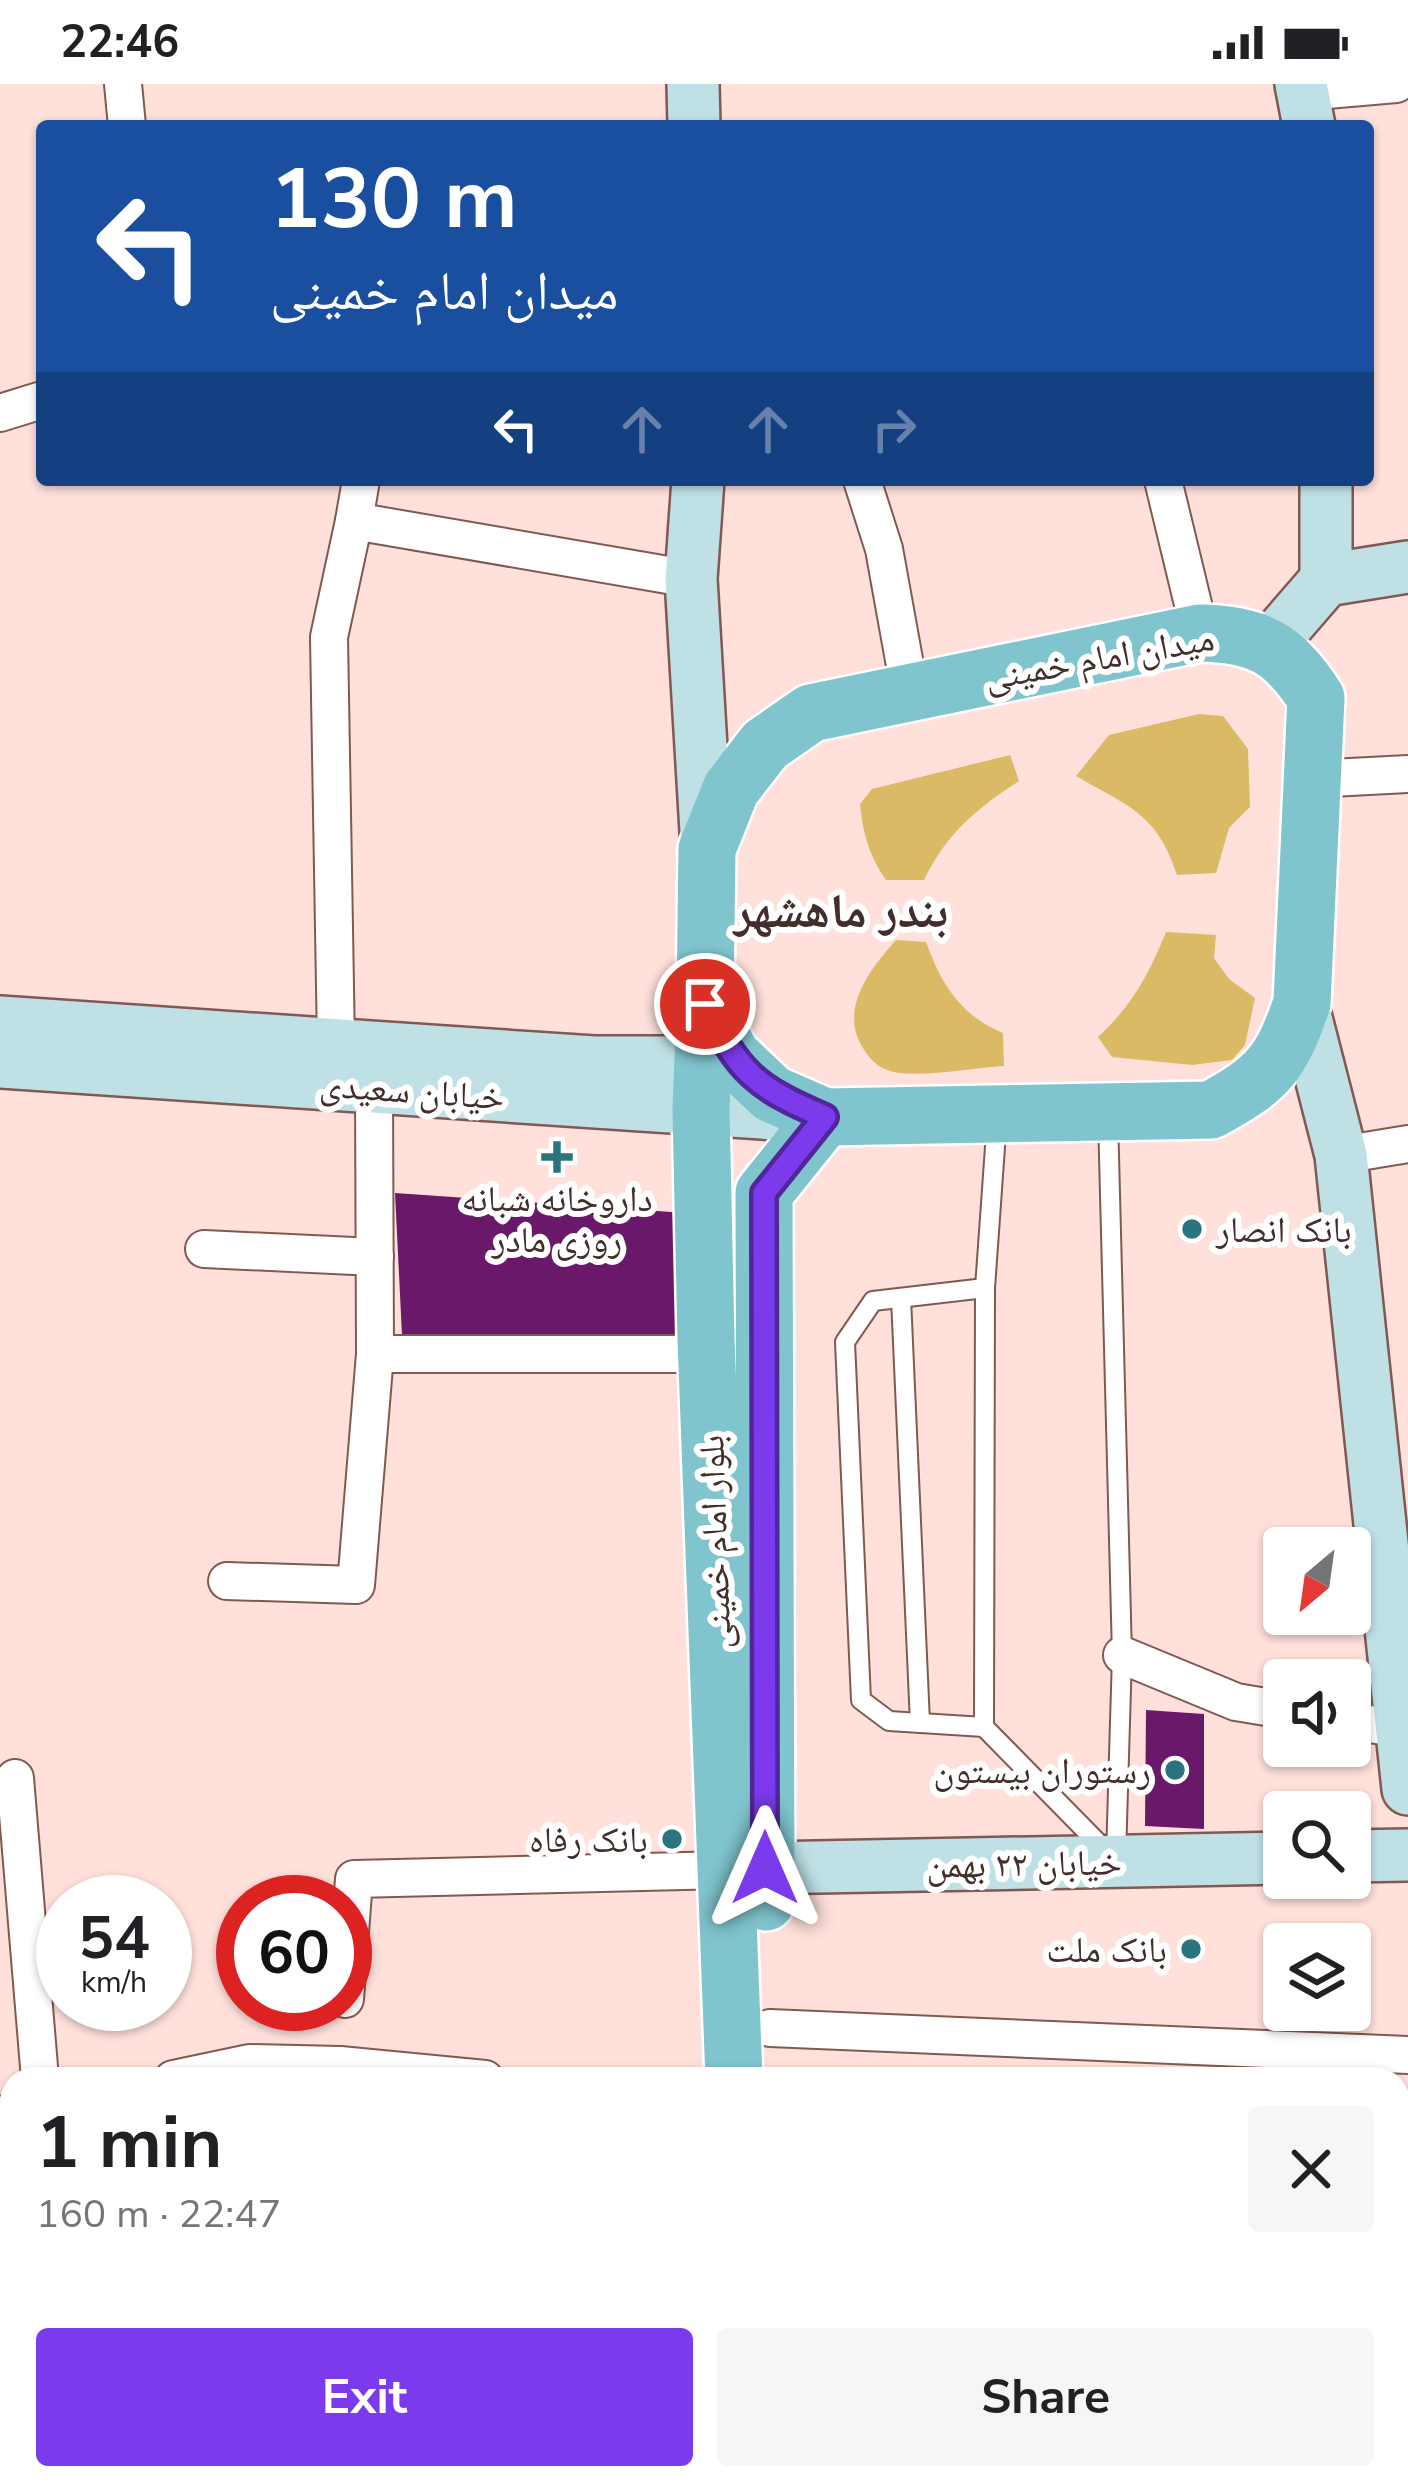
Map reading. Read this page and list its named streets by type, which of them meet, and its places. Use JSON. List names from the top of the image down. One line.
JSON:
{"streets":{"main road":["میدان امام خمینی","خیابان سعیدی","بلوار امام خمینی","خیابان ۲۲ بهمن"]},"crossings":[["میدان امام خمینی","خیابان سعیدی"],["میدان امام خمینی","بلوار امام خمینی"],["خیابان سعیدی","بلوار امام خمینی"],["بلوار امام خمینی","خیابان ۲۲ بهمن"]],"districts":["بندر ماهشهر"],"places":{"health":["داروخانه شبانه روزی مادر"],"other":["بانک انصار","رستوران بیستون","بانک رفاه","بانک ملت"]},"north":"bottom left","page":{"status":"22:46","turn":["130 m","میدان امام خمینی"],"speed":"54 km/h","limit":"60","heading":["1 min","160 m · 22:47"],"buttons":["Exit","Share"]}}
